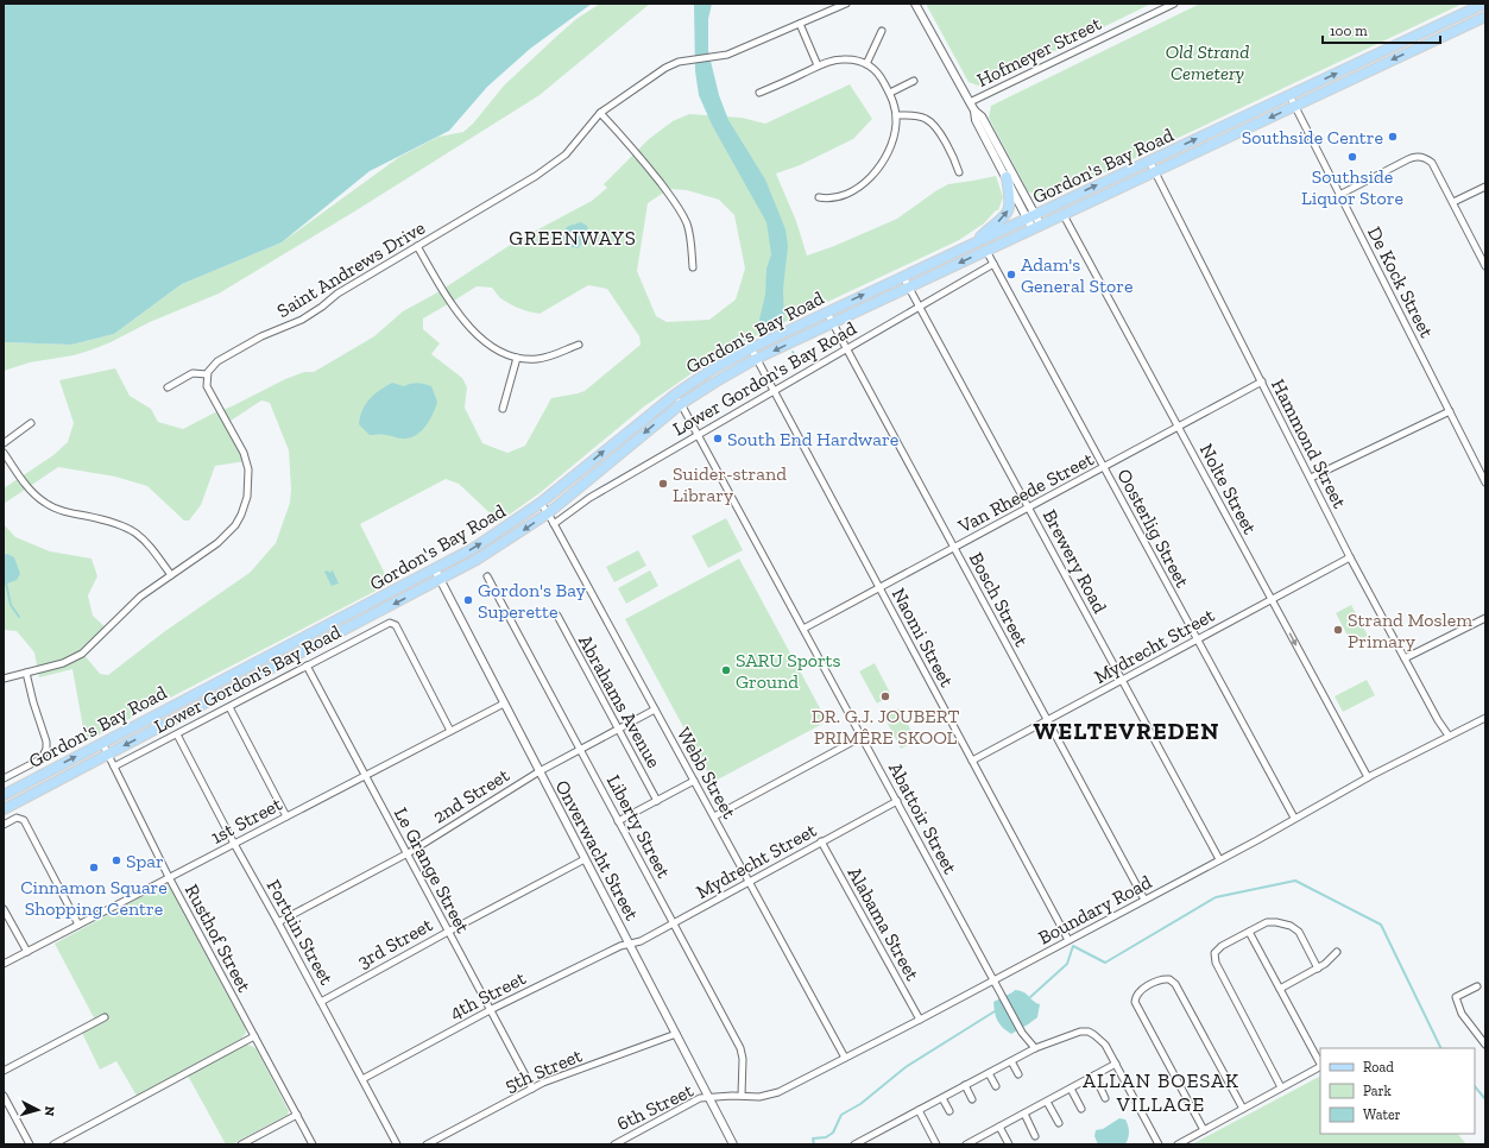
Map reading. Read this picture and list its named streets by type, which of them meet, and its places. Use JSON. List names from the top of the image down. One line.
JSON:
{"streets":{"main road":["Gordon's Bay Road"],"street":["Hofmeyer Street","Saint Andrews Drive","De Kock Street","Lower Gordon's Bay Road","Hammond Street","Nolte Street","Van Rheede Street","Oosterlig Street","Brewery Road","Bosch Street","Naomi Street","Mydrecht Street","Abrahams Avenue","Webb Street","2nd Street","Abattoir Street","1st Street","Liberty Street","Onverwacht Street","Le Grange Street","Boundary Road","Alabama Street","Fortuin Street","Rusthof Street","3rd Street","4th Street","5th Street","6th Street"]},"crossings":[["Gordon's Bay Road","De Kock Street"],["Gordon's Bay Road","Hammond Street"],["Gordon's Bay Road","Nolte Street"],["Gordon's Bay Road","Oosterlig Street"],["Gordon's Bay Road","Brewery Road"],["Gordon's Bay Road","Bosch Street"],["Gordon's Bay Road","Naomi Street"],["Gordon's Bay Road","Webb Street"],["Gordon's Bay Road","Abattoir Street"],["Gordon's Bay Road","Onverwacht Street"],["Gordon's Bay Road","Rusthof Street"],["Lower Gordon's Bay Road","Oosterlig Street"],["Lower Gordon's Bay Road","Brewery Road"],["Lower Gordon's Bay Road","Bosch Street"],["Lower Gordon's Bay Road","Naomi Street"],["Lower Gordon's Bay Road","Webb Street"],["Lower Gordon's Bay Road","Abattoir Street"],["Lower Gordon's Bay Road","1st Street"],["Lower Gordon's Bay Road","Le Grange Street"],["Lower Gordon's Bay Road","Fortuin Street"],["Lower Gordon's Bay Road","Rusthof Street"],["Hammond Street","Van Rheede Street"],["Hammond Street","Mydrecht Street"],["Hammond Street","Boundary Road"],["Nolte Street","Van Rheede Street"],["Nolte Street","Mydrecht Street"],["Nolte Street","Boundary Road"],["Van Rheede Street","Oosterlig Street"],["Van Rheede Street","Brewery Road"],["Van Rheede Street","Bosch Street"],["Van Rheede Street","Naomi Street"],["Van Rheede Street","Abattoir Street"],["Oosterlig Street","Mydrecht Street"],["Oosterlig Street","Boundary Road"],["Brewery Road","Mydrecht Street"],["Brewery Road","Boundary Road"],["Bosch Street","Mydrecht Street"],["Bosch Street","Boundary Road"],["Naomi Street","Mydrecht Street"],["Naomi Street","Boundary Road"],["Mydrecht Street","Webb Street"],["Mydrecht Street","Abattoir Street"],["Mydrecht Street","Liberty Street"],["Mydrecht Street","Onverwacht Street"],["Mydrecht Street","Alabama Street"],["Mydrecht Street","4th Street"],["Abrahams Avenue","2nd Street"],["Webb Street","2nd Street"],["Webb Street","Boundary Road"],["2nd Street","Liberty Street"],["2nd Street","Onverwacht Street"],["2nd Street","Le Grange Street"],["2nd Street","Fortuin Street"],["Abattoir Street","Boundary Road"],["1st Street","Onverwacht Street"],["1st Street","Le Grange Street"],["1st Street","Fortuin Street"],["1st Street","Rusthof Street"],["Liberty Street","Boundary Road"],["Onverwacht Street","Boundary Road"],["Onverwacht Street","3rd Street"],["Onverwacht Street","4th Street"],["Onverwacht Street","5th Street"],["Onverwacht Street","6th Street"],["Le Grange Street","3rd Street"],["Le Grange Street","4th Street"],["Le Grange Street","5th Street"],["Boundary Road","Alabama Street"],["Boundary Road","6th Street"],["Fortuin Street","3rd Street"],["Fortuin Street","4th Street"]],"districts":["GREENWAYS","WELTEVREDEN","ALLAN BOESAK VILLAGE"],"parks":["Old Strand Cemetery"],"places":["Southside Centre","Southside Liquor Store","Adam's General Store","South End Hardware","Suider-strand Library","Gordon's Bay Superette","Strand Moslem Primary","SARU Sports Ground","DR. G.J. JOUBERT PRIMÊRE SKOOL","Spar","Cinnamon Square Shopping Centre"],"legend":["Road","Park","Water"],"scale_bar":"100 m","north":"right"}
